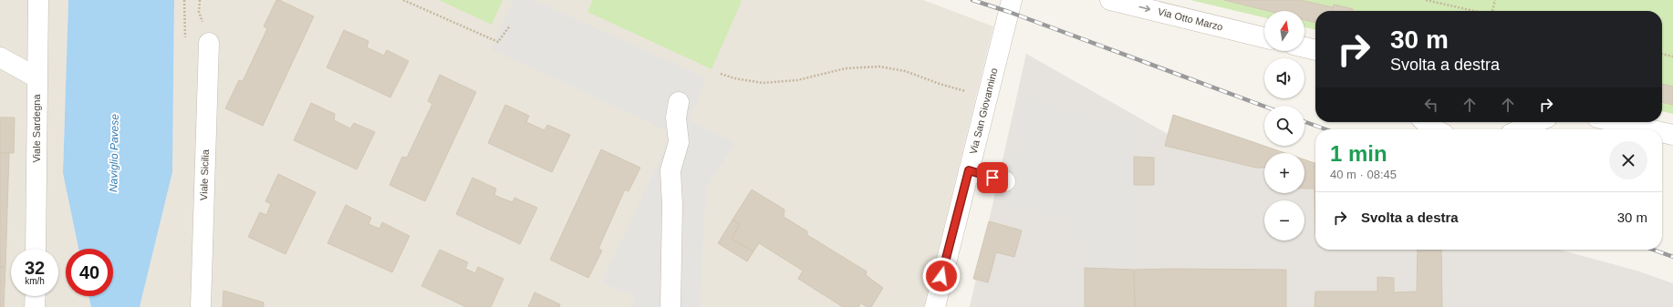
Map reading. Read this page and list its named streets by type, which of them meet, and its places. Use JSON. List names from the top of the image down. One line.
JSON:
{"streets":{"street":["Via Otto Marzo","Via San Giovannino","Viale Sardegna","Viale Sicilia"]},"one_way":["Via Otto Marzo"],"water":["Naviglio Pavese"],"north":"top","page":{"map_buttons":["+","−"],"turn":["30 m","Svolta a destra"],"heading":["1 min","40 m · 08:45"],"list":[{"name":"Svolta a destra","value":"30 m"}],"speed":"32 km/h","limit":"40"}}
